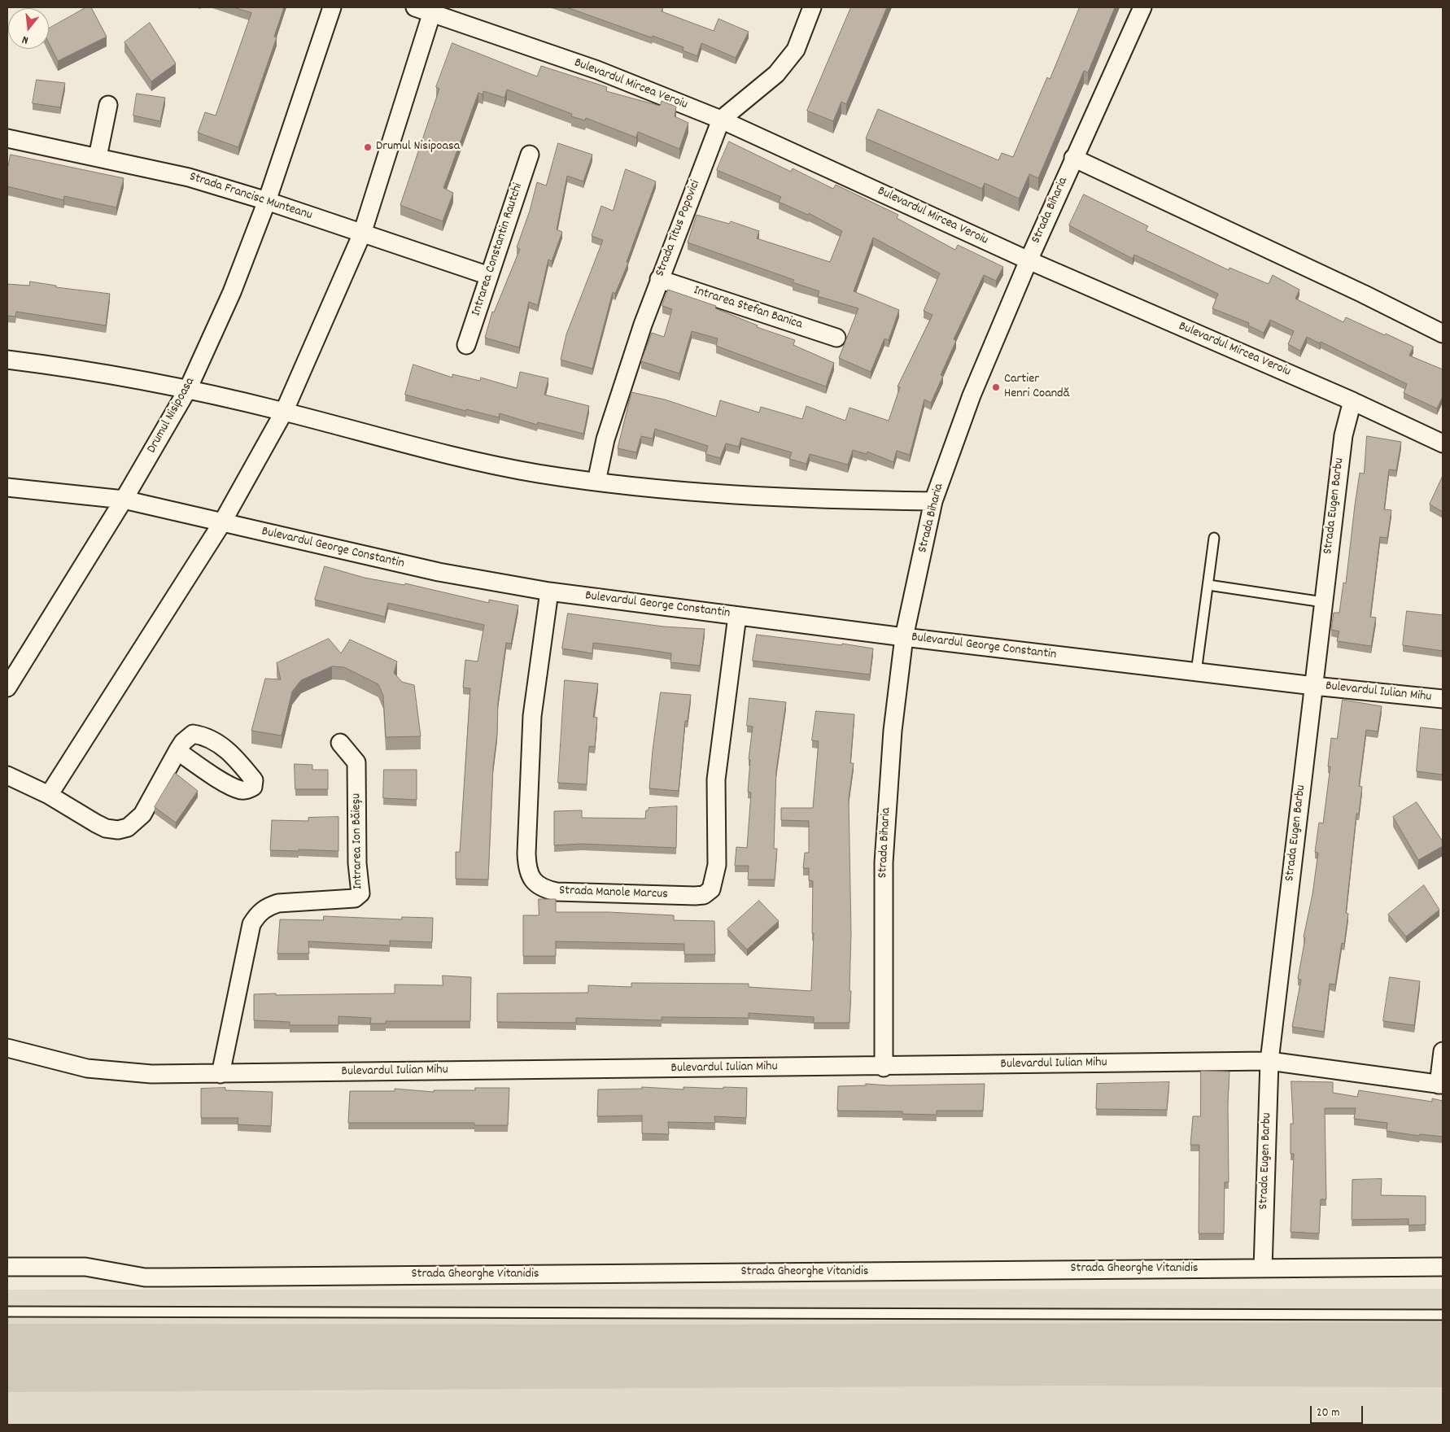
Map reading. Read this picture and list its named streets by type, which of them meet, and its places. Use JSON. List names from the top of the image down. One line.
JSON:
{"streets":{"street":["Bulevardul Mircea Veroiu","Strada Francisc Munteanu","Strada Biharia","Strada Titus Popovici","Intrarea Constantin Rautchi","Intrarea Stefan Banica","Drumul Nisipoasa","Strada Eugen Barbu","Bulevardul George Constantin","Bulevardul Iulian Mihu","Intrarea Ion Băieșu","Strada Manole Marcus","Strada Gheorghe Vitanidis"]},"crossings":[["Bulevardul Mircea Veroiu","Strada Biharia"],["Bulevardul Mircea Veroiu","Strada Titus Popovici"],["Bulevardul Mircea Veroiu","Strada Eugen Barbu"],["Strada Francisc Munteanu","Intrarea Constantin Rautchi"],["Strada Francisc Munteanu","Drumul Nisipoasa"],["Strada Biharia","Bulevardul George Constantin"],["Strada Biharia","Bulevardul Iulian Mihu"],["Strada Titus Popovici","Intrarea Stefan Banica"],["Drumul Nisipoasa","Bulevardul George Constantin"],["Strada Eugen Barbu","Bulevardul George Constantin"],["Strada Eugen Barbu","Bulevardul Iulian Mihu"],["Strada Eugen Barbu","Strada Gheorghe Vitanidis"],["Bulevardul George Constantin","Bulevardul Iulian Mihu"],["Bulevardul George Constantin","Strada Manole Marcus"],["Bulevardul Iulian Mihu","Intrarea Ion Băieșu"]],"places":["Drumul Nisipoasa","Cartier Henri Coandă"],"scale_bar":"20 m","north":"bottom"}
